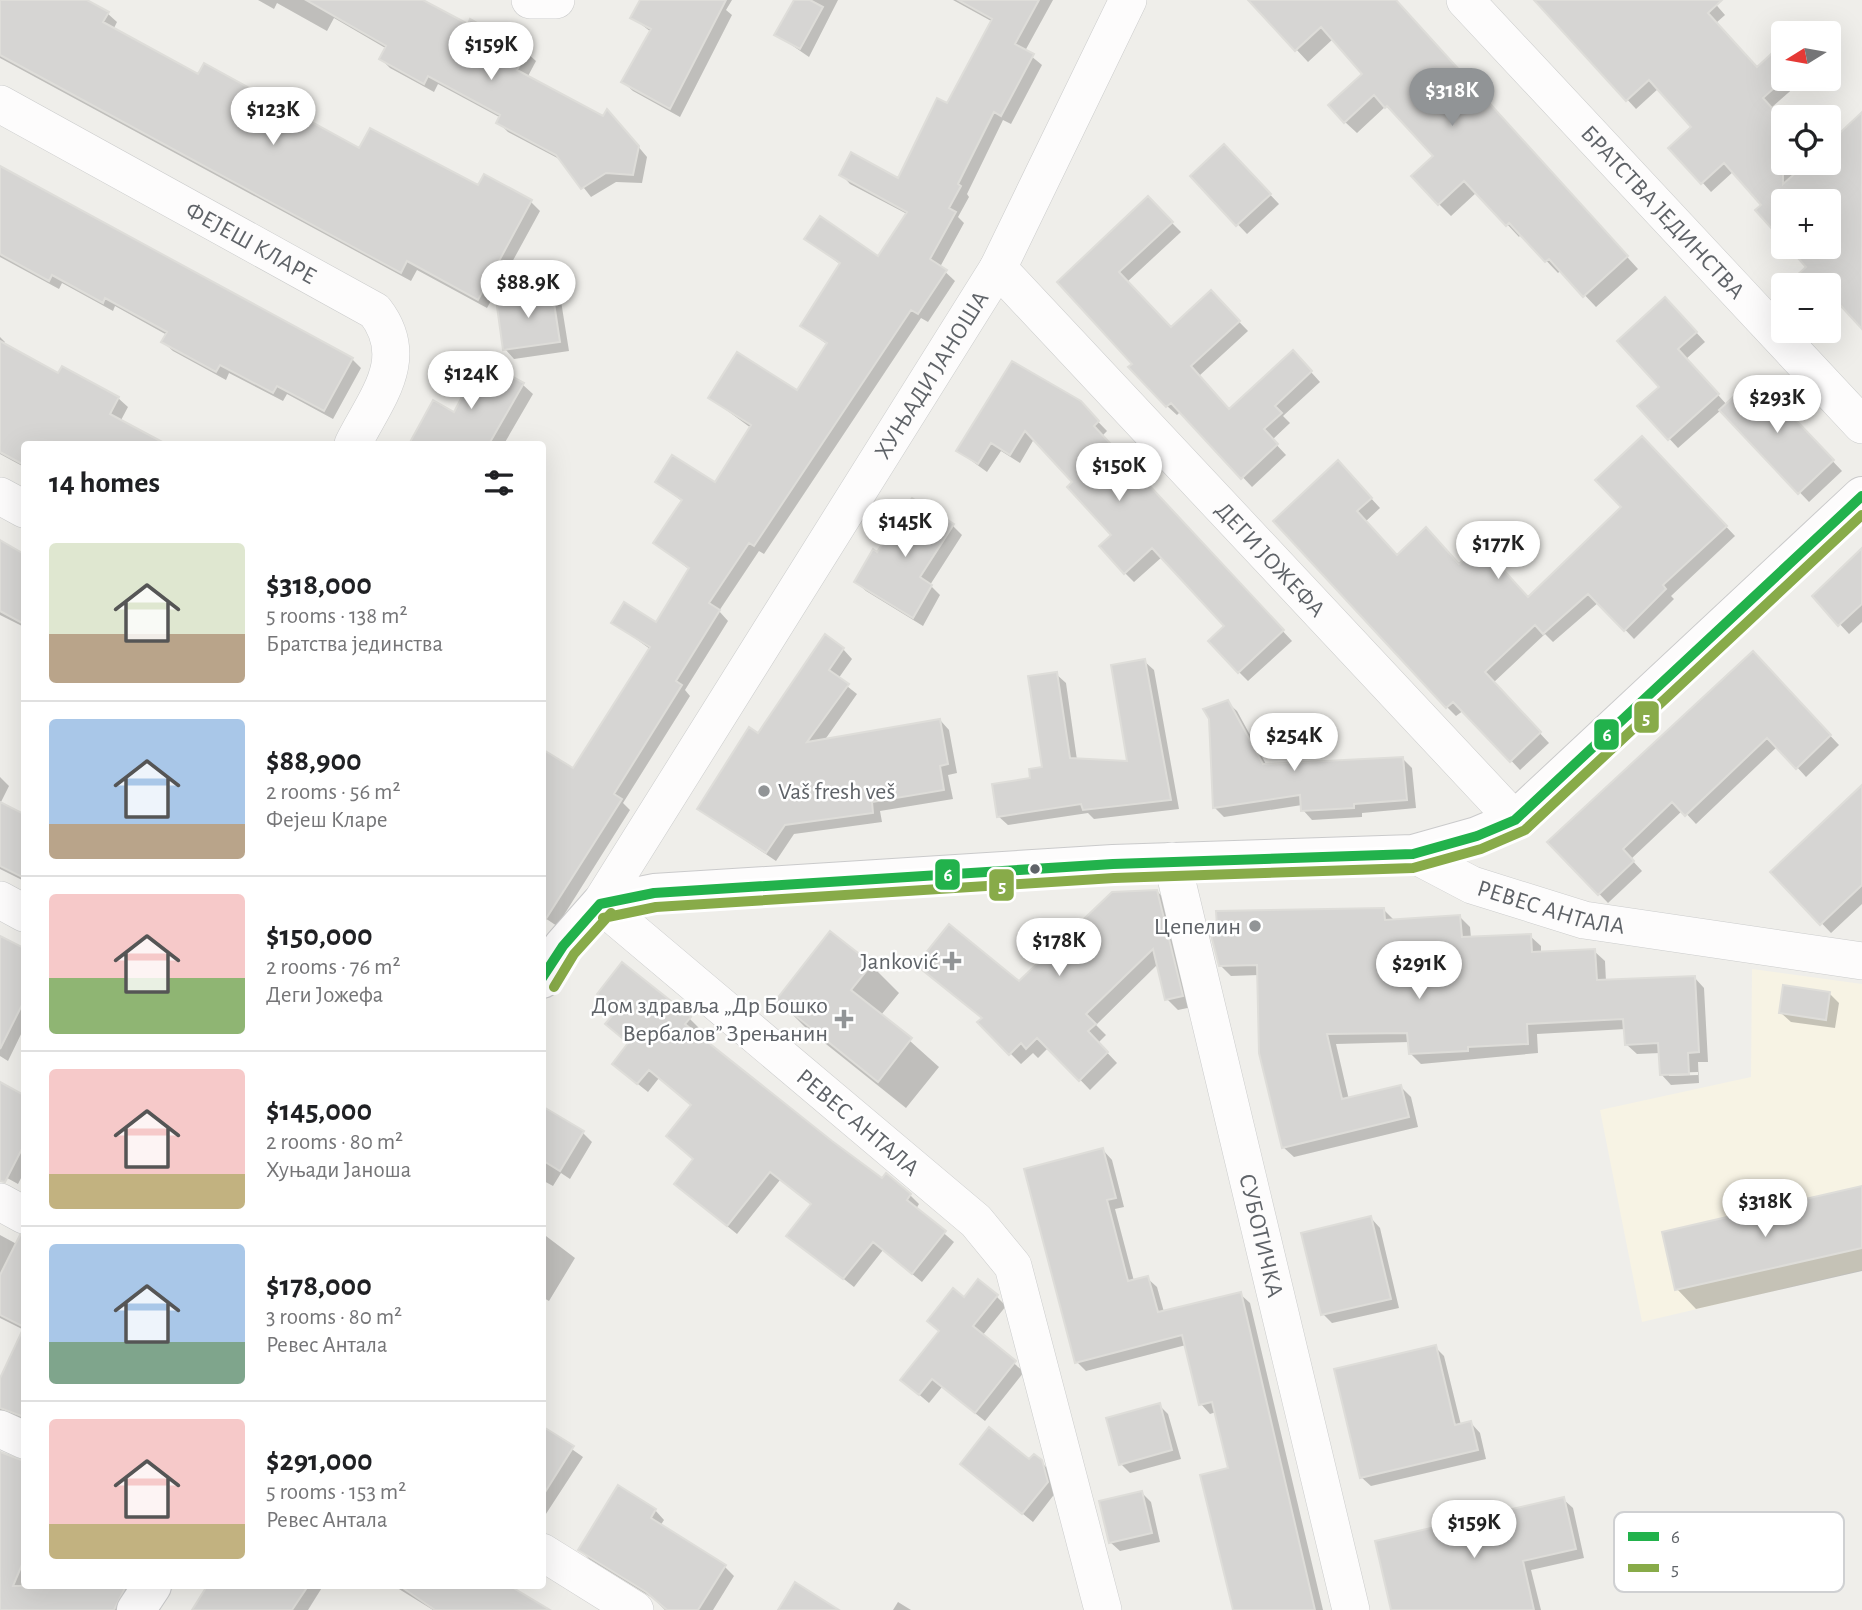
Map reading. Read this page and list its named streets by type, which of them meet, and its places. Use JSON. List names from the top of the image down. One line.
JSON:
{"streets":{"street":["БРАТСТВА ЈЕДИНСТВА","ФЕЈЕШ КЛАРЕ","ХУЊАДИ ЈАНОША","ДЕГИ ЈОЖЕФА","РЕВЕС АНТАЛА","СУБОТИЧКА"]},"crossings":[["ХУЊАДИ ЈАНОША","ДЕГИ ЈОЖЕФА"],["ХУЊАДИ ЈАНОША","РЕВЕС АНТАЛА"],["РЕВЕС АНТАЛА","СУБОТИЧКА"]],"places":{"other":["Vaš fresh veš","Цепелин"],"health":["Janković","Дом здравља „Др Бошко Вербалов” Зрењанин"]},"lines":["transit line 6","transit line 5"],"legend":["6","5"],"north":"left","page":{"map_buttons":["+","−"],"price":["$159K","$318K","$123K","$88.9K","$124K","$293K","$150K","$145K","$177K","$254K","$178K","$291K","$318K","$159K"],"heading":"14 homes","list":[{"name":"$318,000","note":"5 rooms · 138 m² · Братства јединства"},{"name":"$88,900","note":"2 rooms · 56 m² · Фејеш Кларе"},{"name":"$150,000","note":"2 rooms · 76 m² · Деги Јожефа"},{"name":"$145,000","note":"2 rooms · 80 m² · Хуњади Јаноша"},{"name":"$178,000","note":"3 rooms · 80 m² · Ревес Антала"},{"name":"$291,000","note":"5 rooms · 153 m² · Ревес Антала"}]}}
